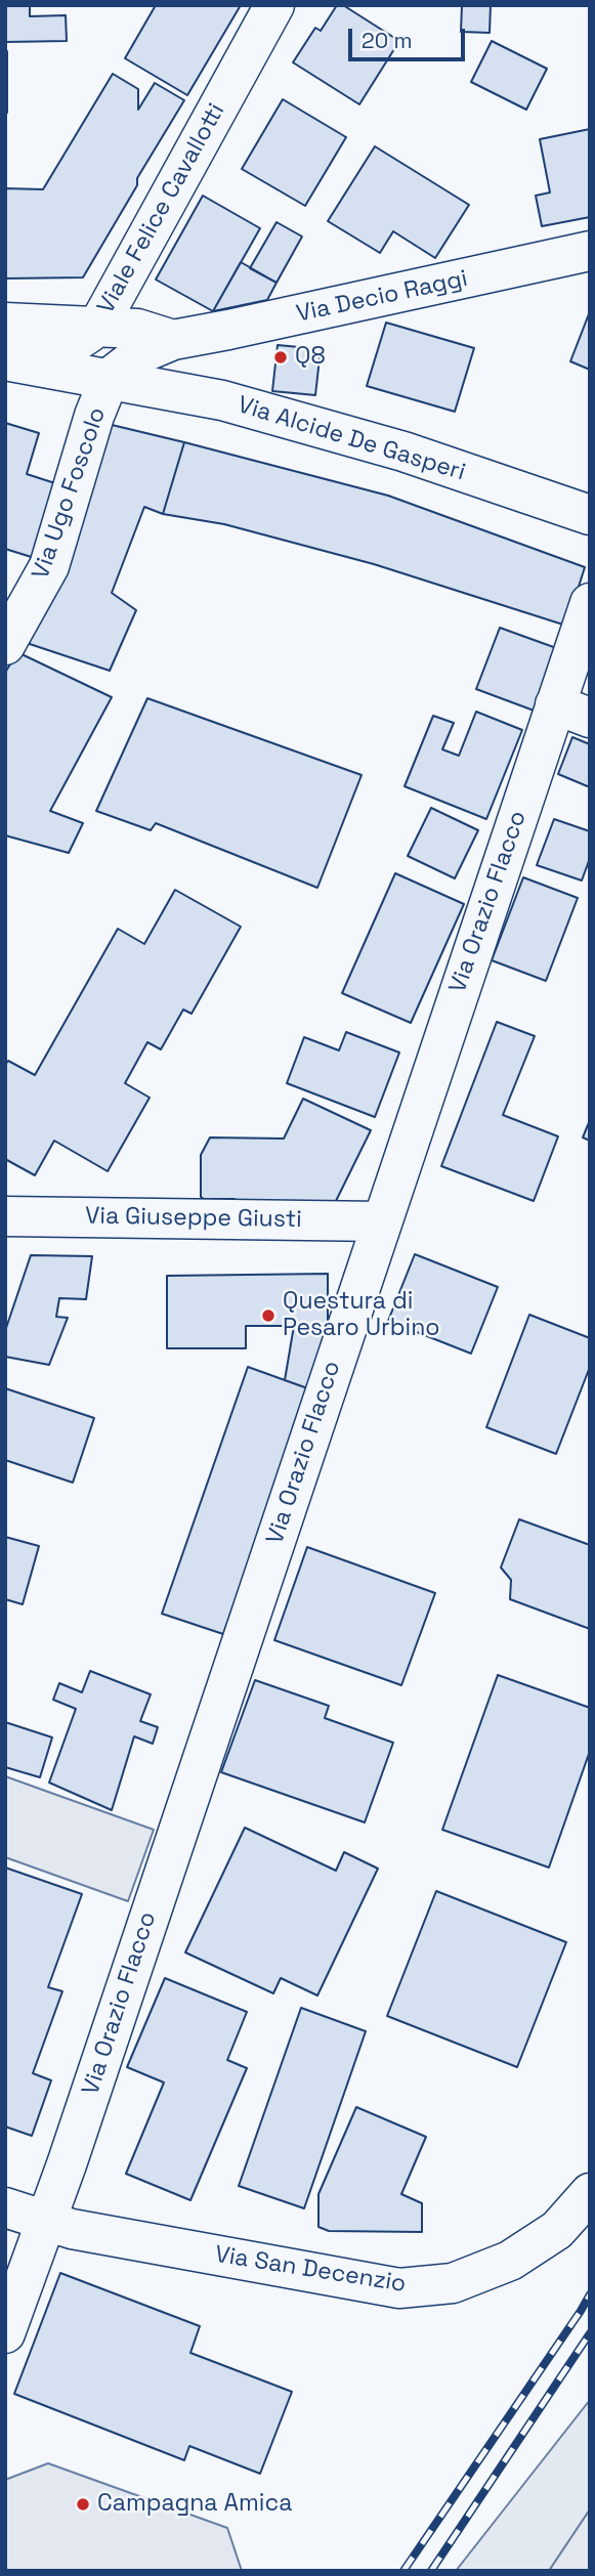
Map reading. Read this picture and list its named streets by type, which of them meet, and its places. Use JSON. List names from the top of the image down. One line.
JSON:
{"streets":{"street":["Viale Felice Cavallotti","Via Decio Raggi","Via Alcide De Gasperi","Via Ugo Foscolo","Via Orazio Flacco","Via Giuseppe Giusti","Via San Decenzio"]},"crossings":[["Via Alcide De Gasperi","Via Ugo Foscolo"],["Via Orazio Flacco","Via Giuseppe Giusti"],["Via Orazio Flacco","Via San Decenzio"]],"places":["Q8","Questura di Pesaro Urbino","Campagna Amica"],"scale_bar":"20 m"}
